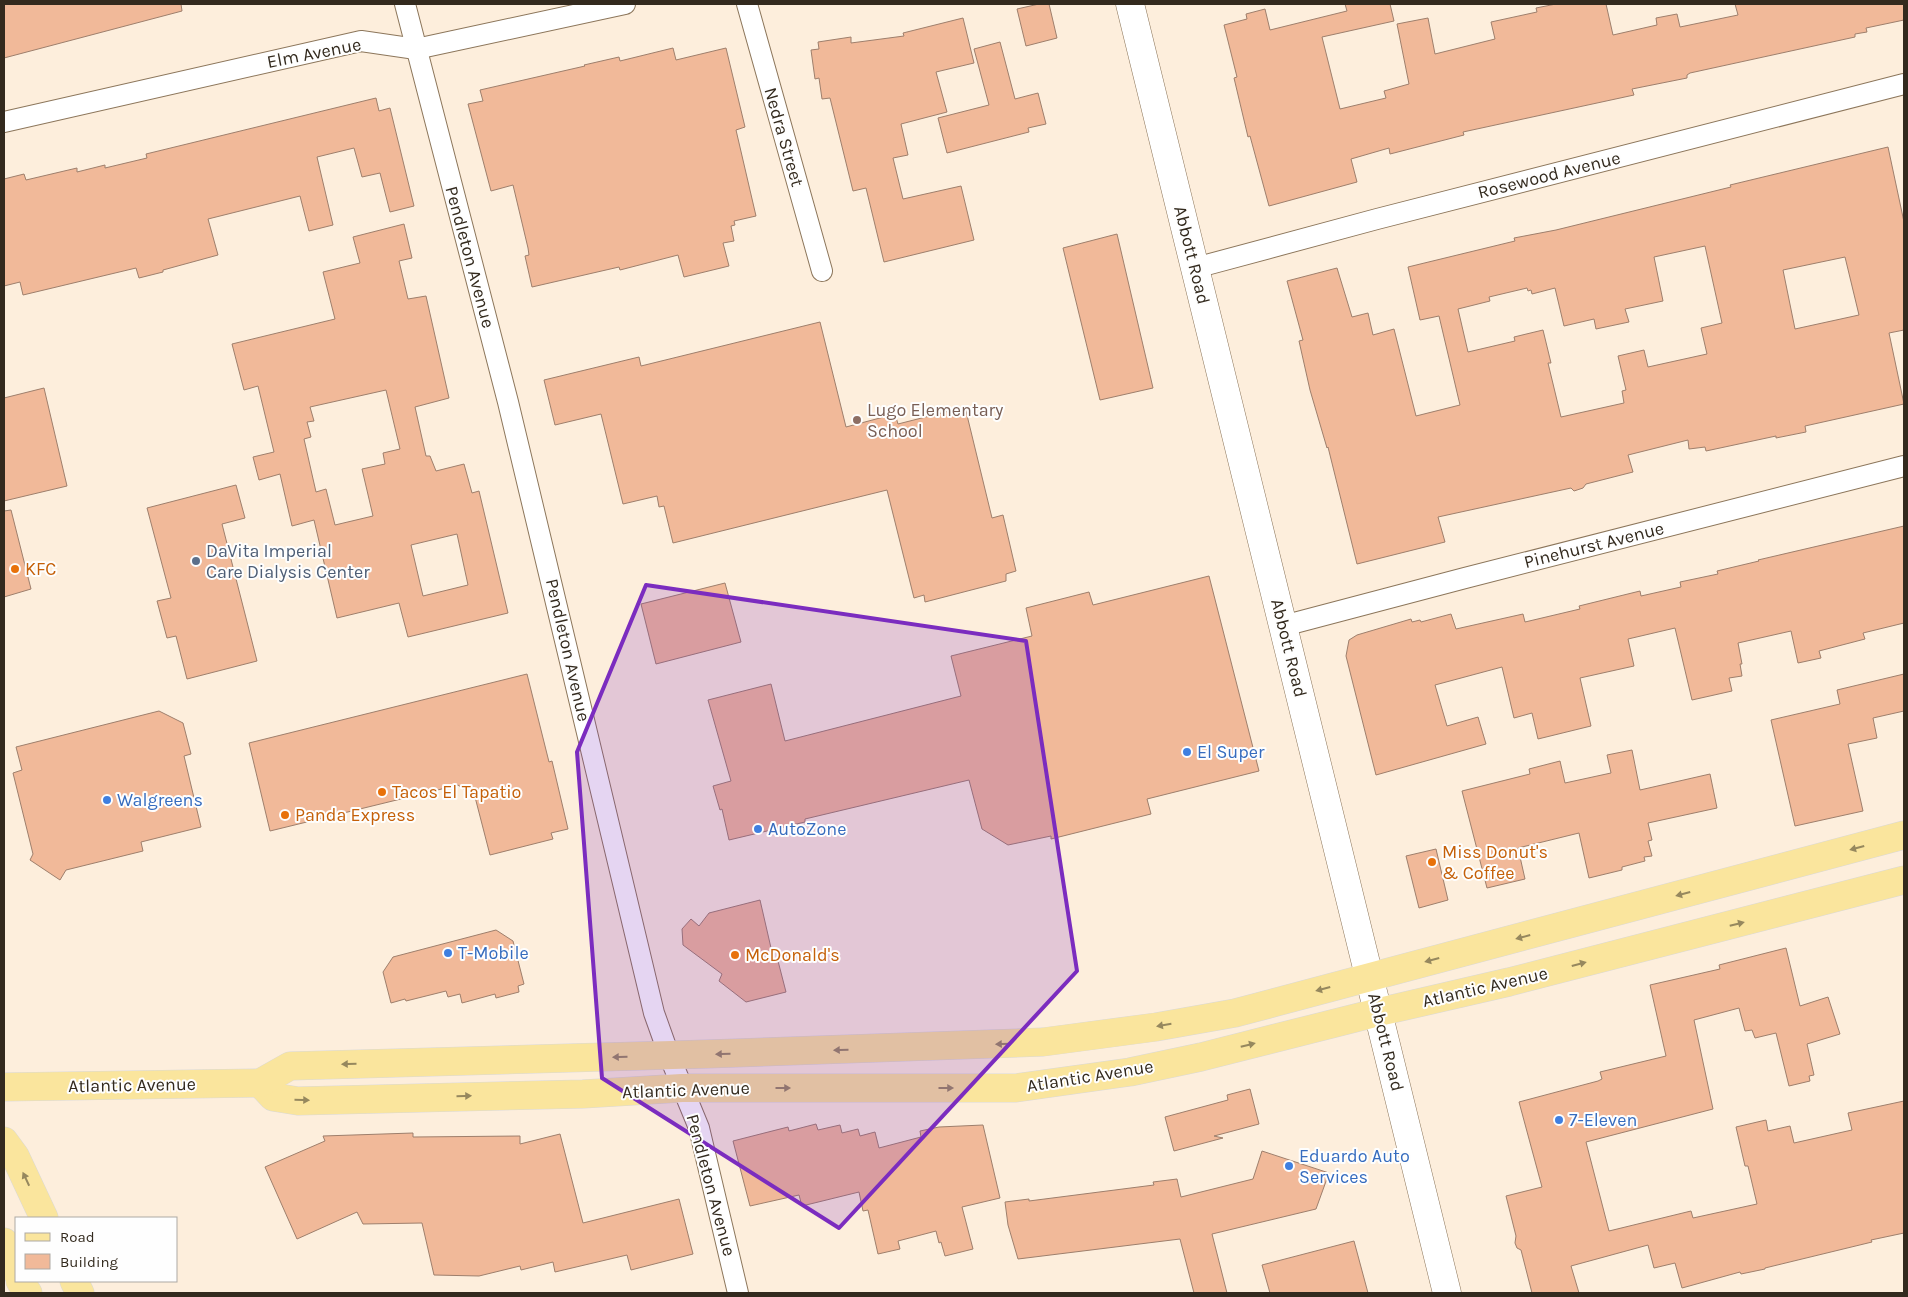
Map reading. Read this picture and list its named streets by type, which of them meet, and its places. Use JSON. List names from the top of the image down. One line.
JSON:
{"streets":{"main road":["Atlantic Avenue"],"street":["Elm Avenue","Nedra Street","Rosewood Avenue","Abbott Road","Pendleton Avenue","Pinehurst Avenue"]},"crossings":[["Elm Avenue","Pendleton Avenue"],["Rosewood Avenue","Abbott Road"],["Abbott Road","Pinehurst Avenue"],["Abbott Road","Atlantic Avenue"],["Pendleton Avenue","Atlantic Avenue"]],"places":["Lugo Elementary School","DaVita Imperial Care Dialysis Center","KFC","El Super","Tacos El Tapatio","Walgreens","Panda Express","AutoZone","Miss Donut's & Coffee","T-Mobile","McDonald's","7-Eleven","Eduardo Auto Services"],"legend":["Road","Building"]}
